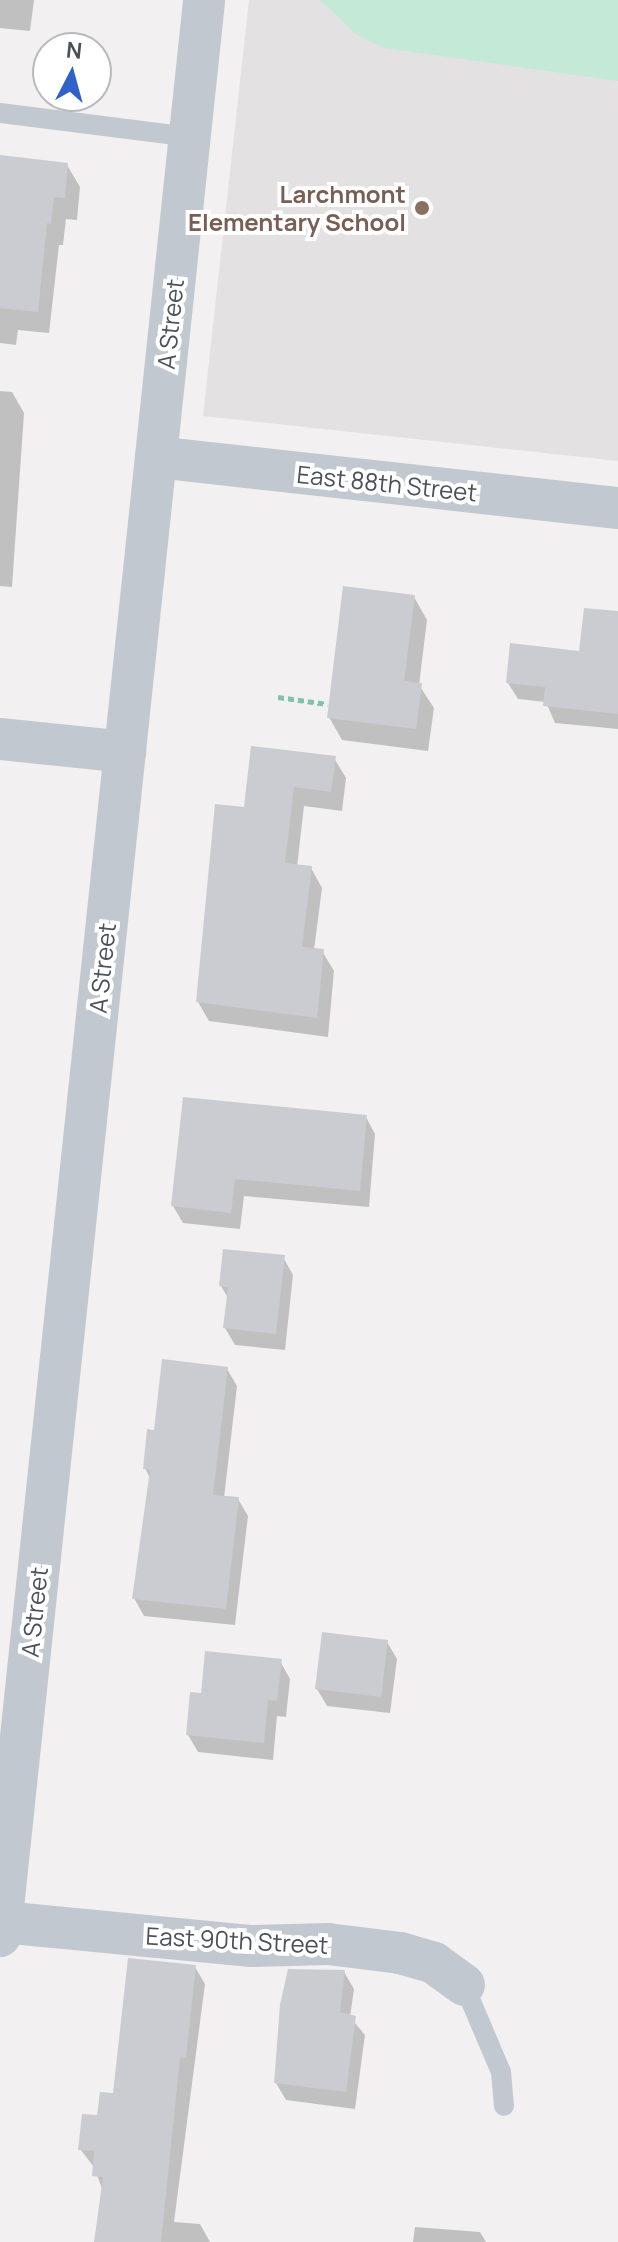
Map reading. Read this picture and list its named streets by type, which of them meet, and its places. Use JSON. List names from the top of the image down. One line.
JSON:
{"streets":{"street":["A Street","East 88th Street","East 90th Street"]},"crossings":[["A Street","East 88th Street"],["A Street","East 90th Street"]],"places":["Larchmont Elementary School"],"north":"top"}
